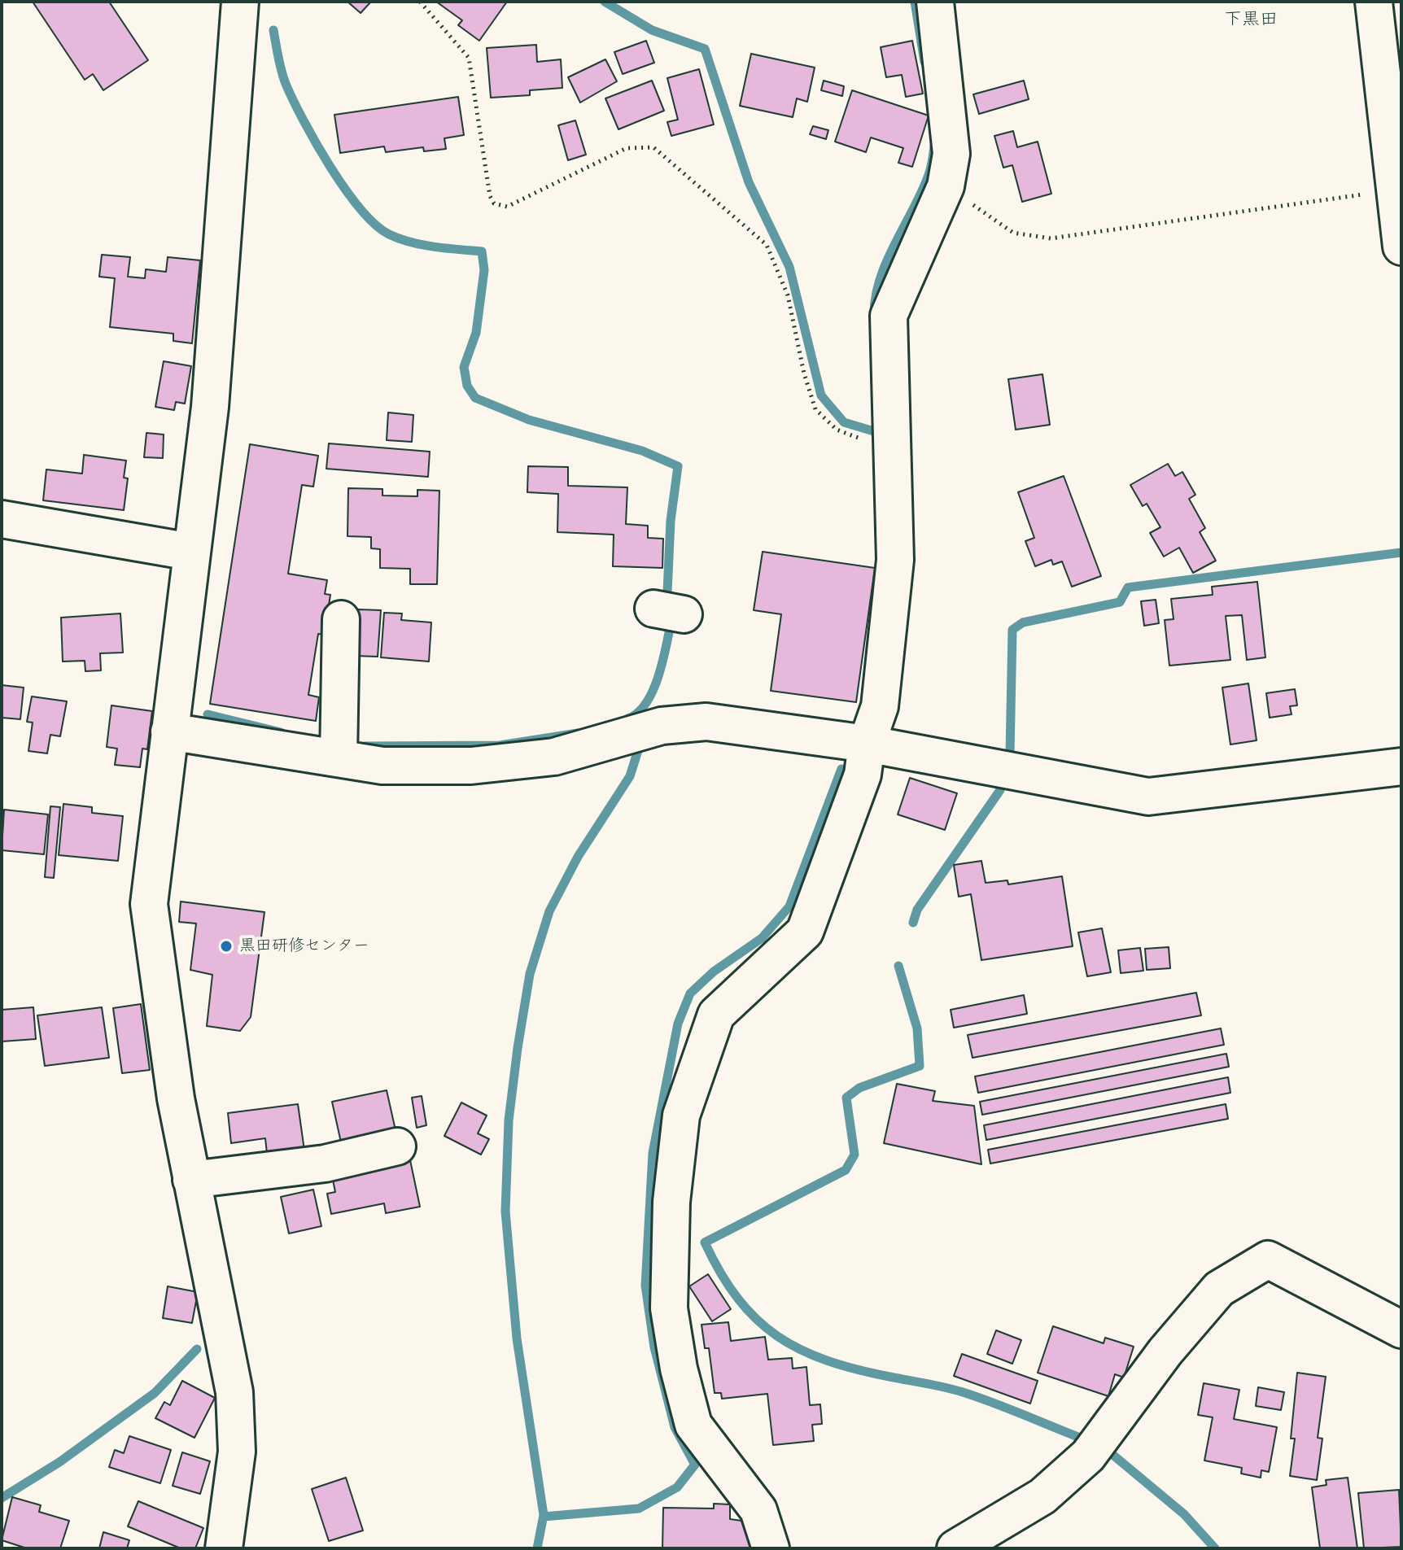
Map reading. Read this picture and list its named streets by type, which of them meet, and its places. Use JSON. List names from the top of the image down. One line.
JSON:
{"districts":["下黒田"],"places":["黒田研修センター"]}
